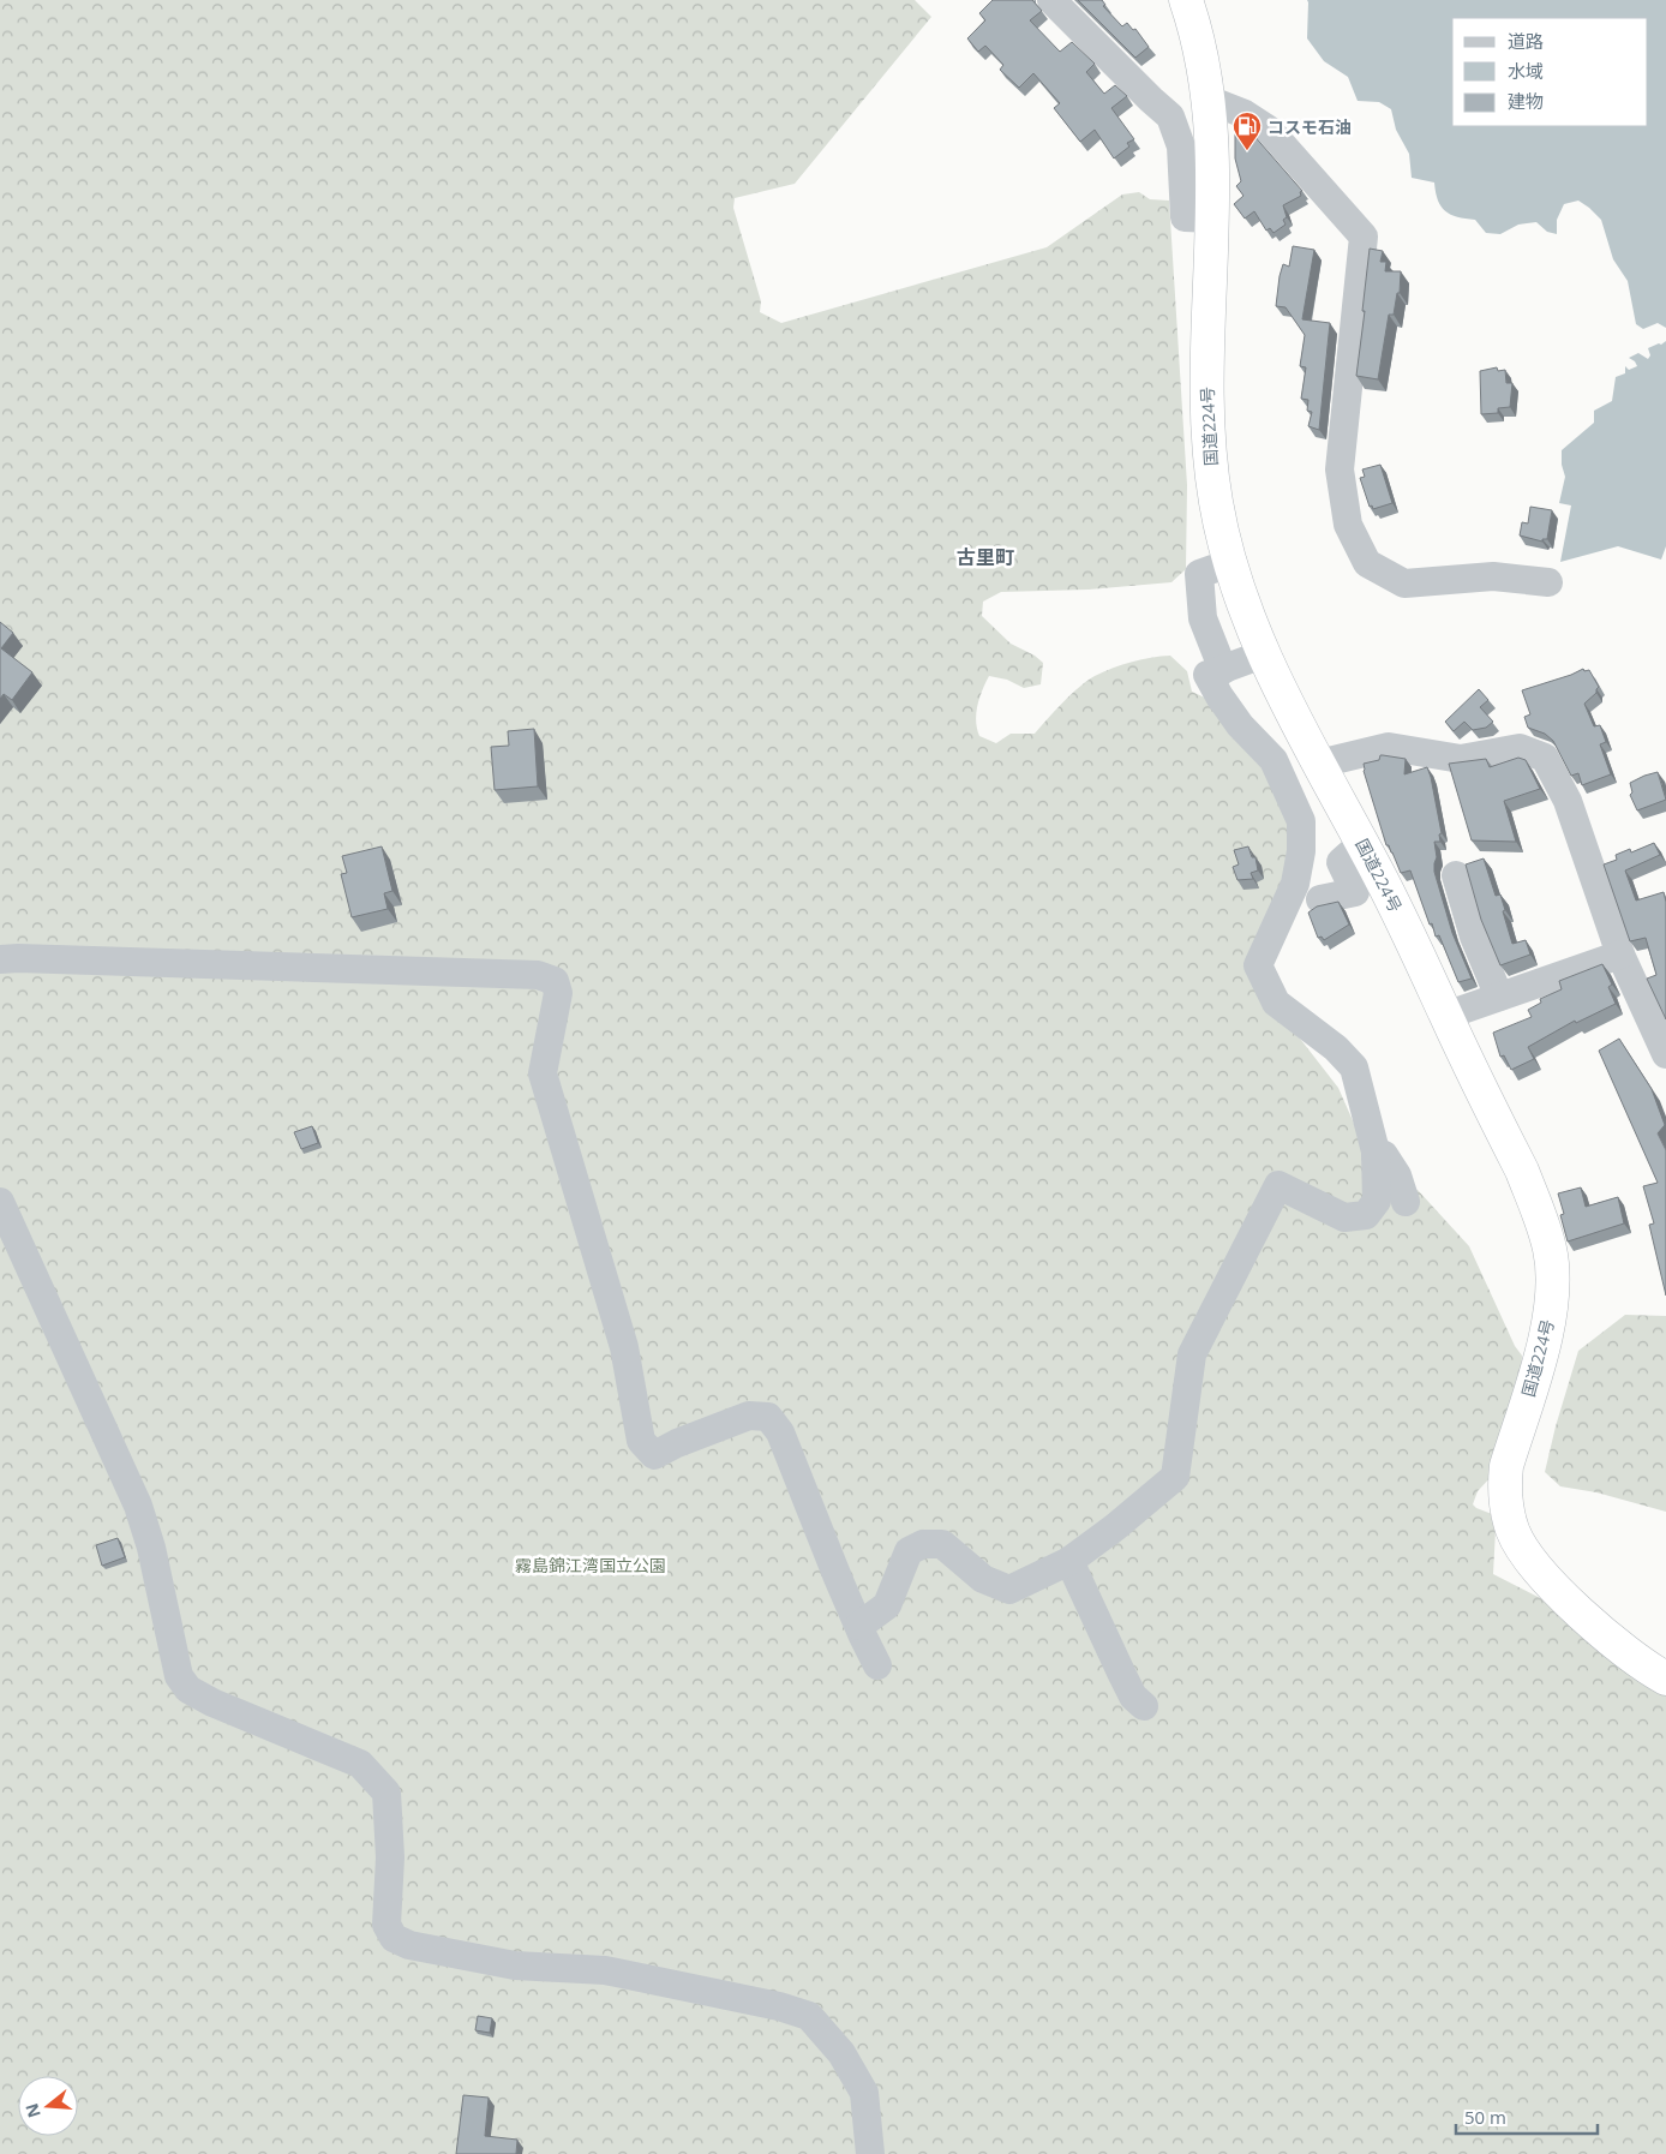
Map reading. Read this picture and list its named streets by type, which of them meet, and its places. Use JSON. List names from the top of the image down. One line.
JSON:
{"streets":{"highway":["国道224号"]},"districts":["古里町"],"parks":["霧島錦江湾国立公園"],"places":{"fuel station":["コスモ石油"]},"legend":["道路","水域","建物"],"scale_bar":"50 m","north":"left"}
